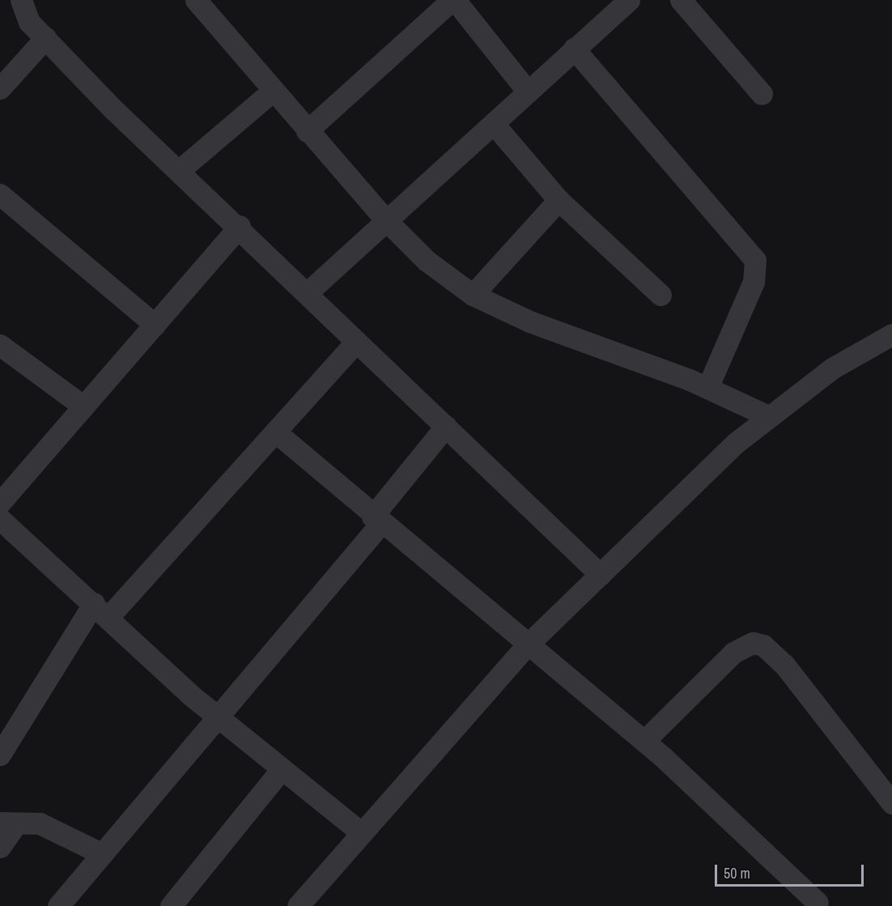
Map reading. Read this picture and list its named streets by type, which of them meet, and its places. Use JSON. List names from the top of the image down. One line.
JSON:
{"scale_bar":"50 m"}
